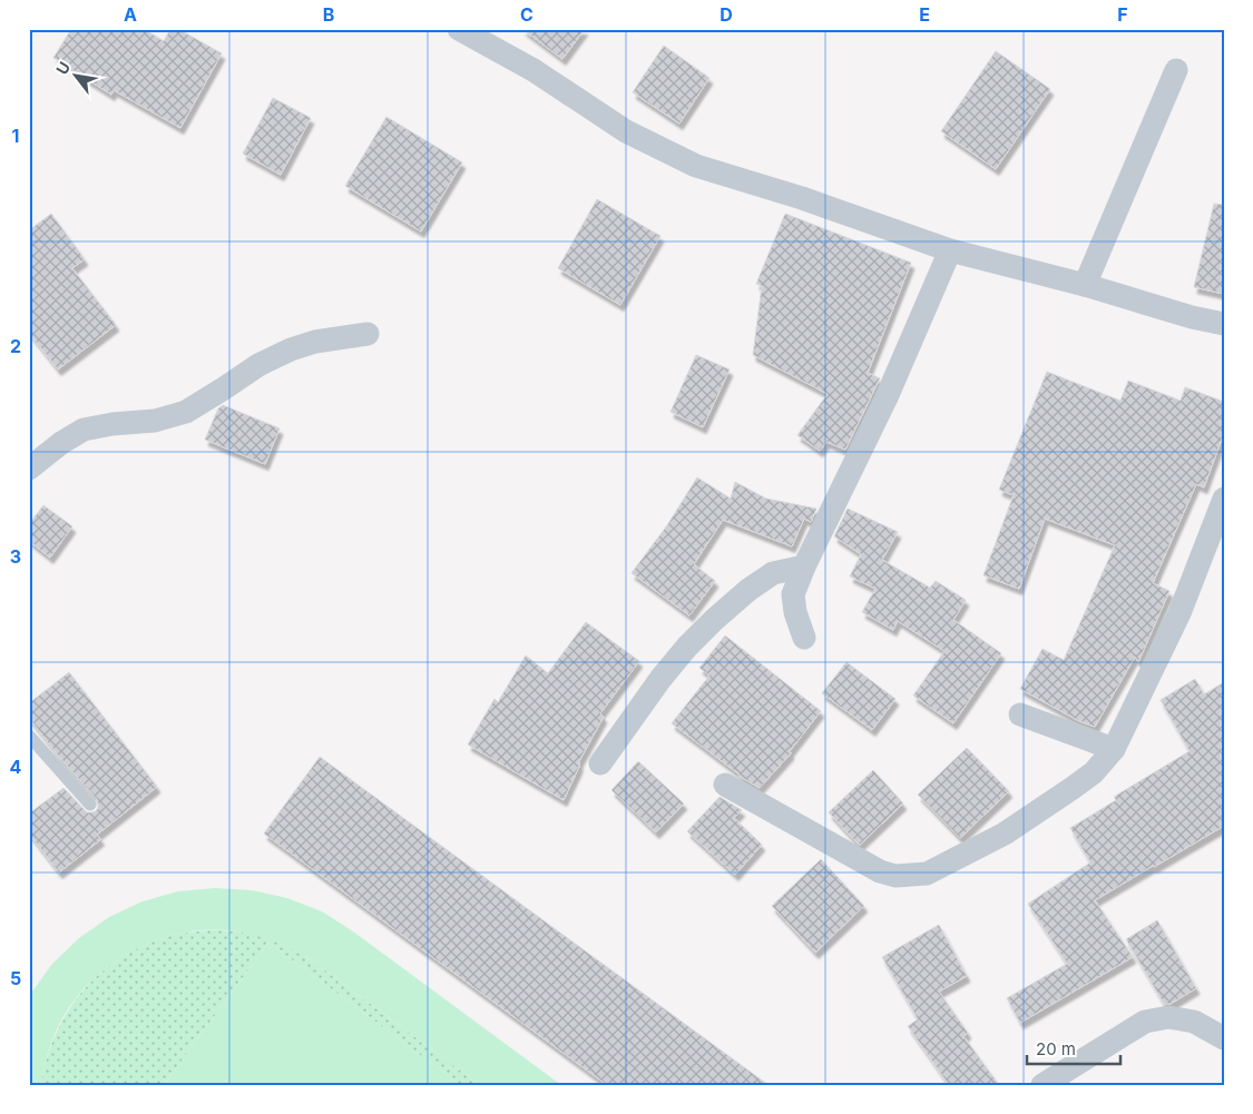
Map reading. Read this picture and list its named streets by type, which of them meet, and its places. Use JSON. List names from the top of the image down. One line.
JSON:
{"scale_bar":"20 m","north":"top left","grid":{"columns":["A","B","C","D","E","F"],"rows":["1","2","3","4","5"]}}
